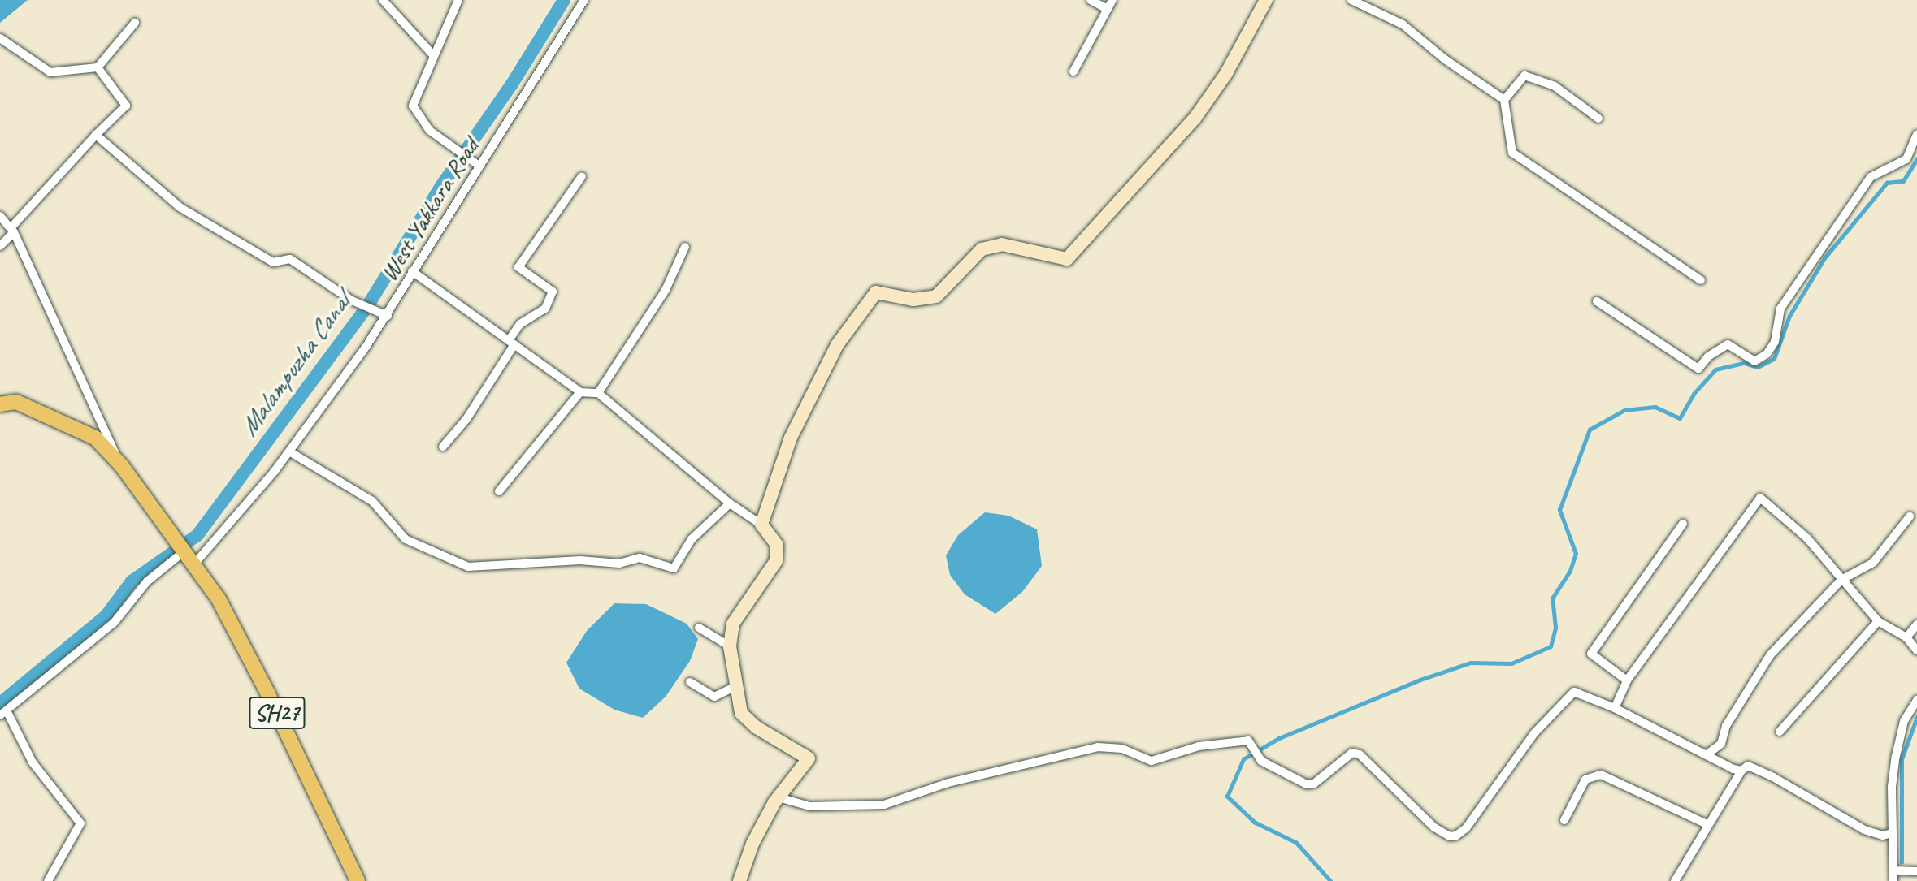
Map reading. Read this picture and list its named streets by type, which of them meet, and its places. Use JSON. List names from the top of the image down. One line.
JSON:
{"streets":{"main road":["SH27"],"street":["West Yakkara Road"]},"crossings":[["West Yakkara Road","SH27"]],"water":["Malampuzha Canal"]}
